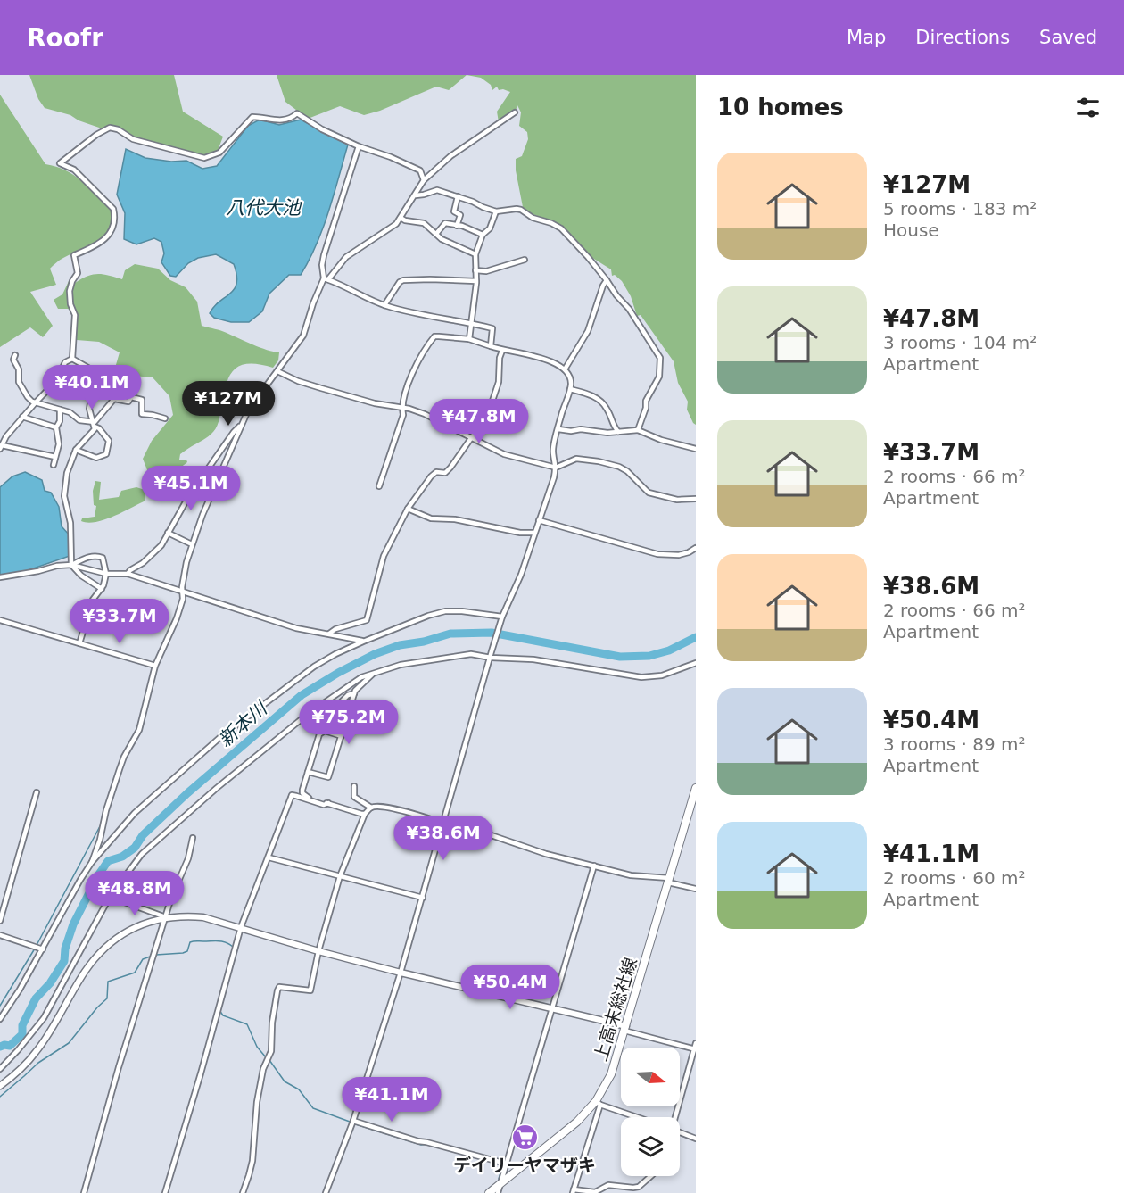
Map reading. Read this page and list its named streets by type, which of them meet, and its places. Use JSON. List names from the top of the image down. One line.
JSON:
{"streets":{"main road":["上高末総社線"]},"water":["八代大池","新本川"],"places":{"supermarket":["デイリーヤマザキ"]},"north":"right","page":{"header":"Roofr","nav":["Map","Directions","Saved"],"heading":"10 homes","list":[{"name":"¥127M","note":"5 rooms · 183 m² · House"},{"name":"¥47.8M","note":"3 rooms · 104 m² · Apartment"},{"name":"¥33.7M","note":"2 rooms · 66 m² · Apartment"},{"name":"¥38.6M","note":"2 rooms · 66 m² · Apartment"},{"name":"¥50.4M","note":"3 rooms · 89 m² · Apartment"},{"name":"¥41.1M","note":"2 rooms · 60 m² · Apartment"}],"price":["¥40.1M","¥127M","¥47.8M","¥45.1M","¥33.7M","¥75.2M","¥38.6M","¥48.8M","¥50.4M","¥41.1M"]}}
